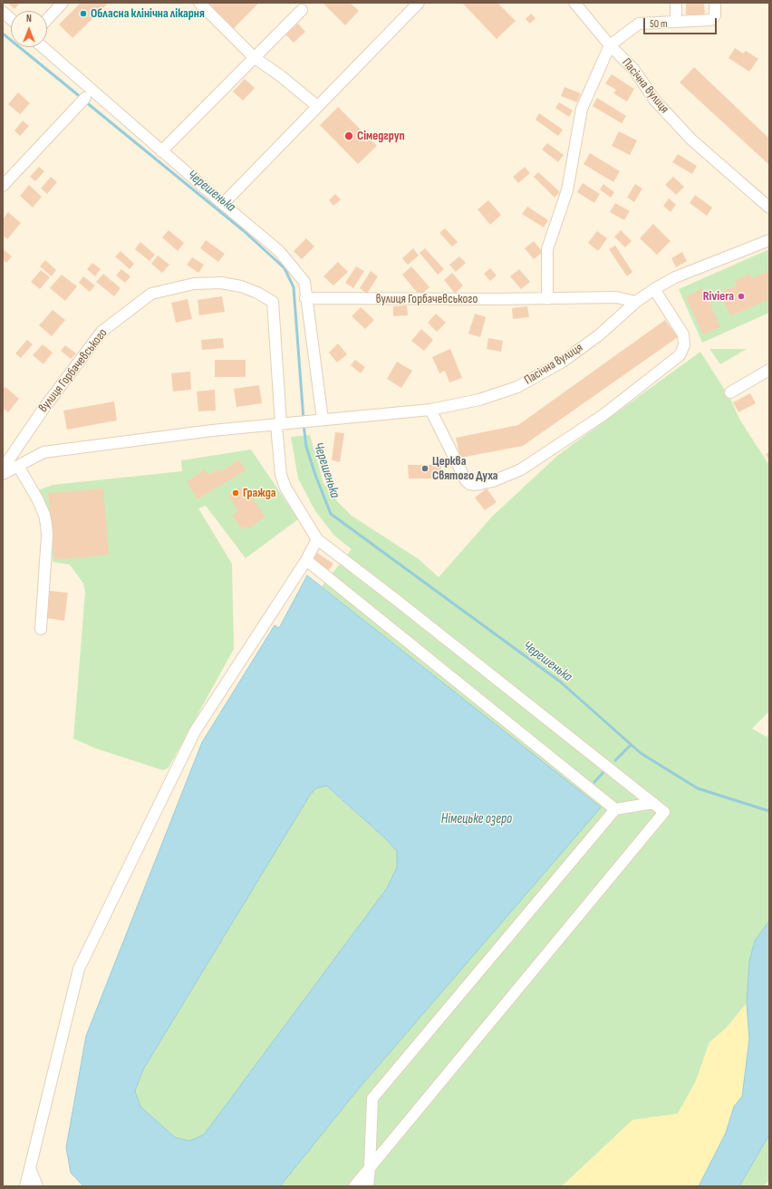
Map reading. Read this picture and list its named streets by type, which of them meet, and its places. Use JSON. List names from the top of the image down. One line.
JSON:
{"streets":{"street":["Пасічна вулиця","вулиця Горбачевського"]},"crossings":[["Пасічна вулиця","вулиця Горбачевського"]],"water":["Черешенька","Німецьке озеро"],"places":["Обласна клінічна лікарня","Сімедгруп","Riviera","Церква Святого Духа","Гражда"],"scale_bar":"50 m","north":"top"}
